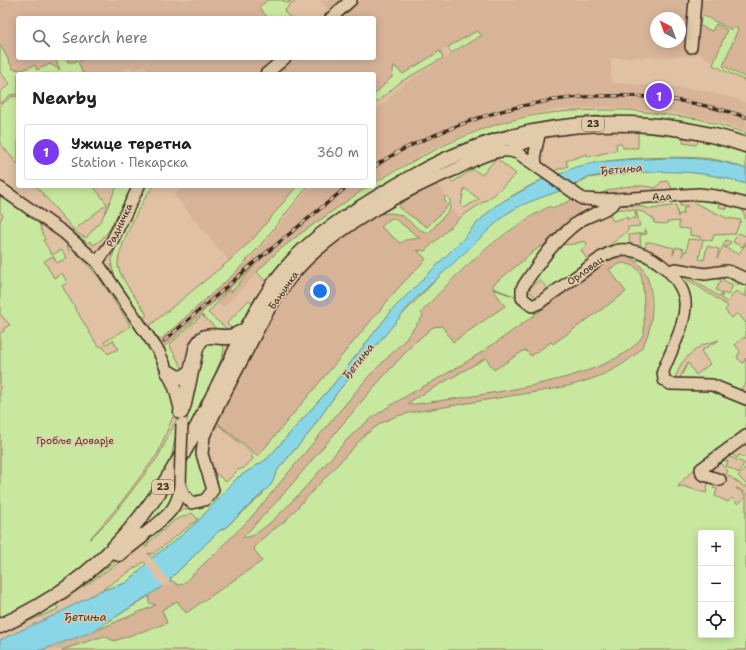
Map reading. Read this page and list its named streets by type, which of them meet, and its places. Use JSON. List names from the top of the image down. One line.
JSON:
{"streets":{"main road":["23"],"street":["Ада","Радничка","Орловац","Бањичка"]},"crossings":[["23","Бањичка"],["Ада","Орловац"]],"water":["Ђетиња"],"parks":["Гробље Доварје"],"north":"top left","page":{"search":"Search here","heading":"Nearby","pins":"1","list":[{"mark":"1","name":"Ужице теретна","note":"Station · Пекарска","value":"360 m"}],"map_buttons":["+","−"]}}
